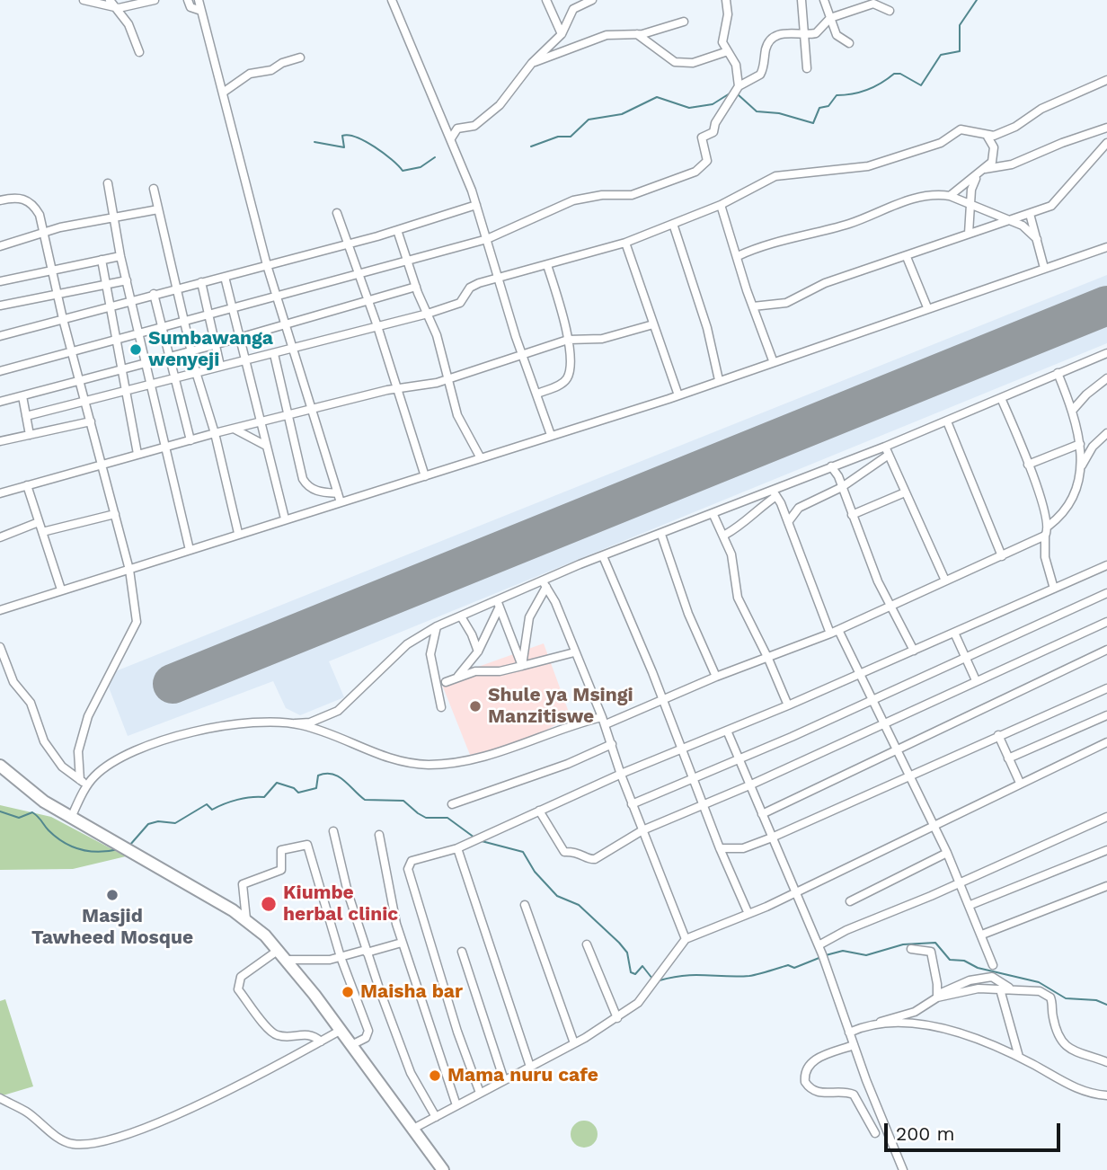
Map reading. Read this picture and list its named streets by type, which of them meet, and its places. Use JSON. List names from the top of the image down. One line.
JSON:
{"places":["Sumbawanga wenyeji","Shule ya Msingi Manzitiswe","Masjid Tawheed Mosque","Kiumbe herbal clinic","Maisha bar","Mama nuru cafe"],"scale_bar":"200 m"}
